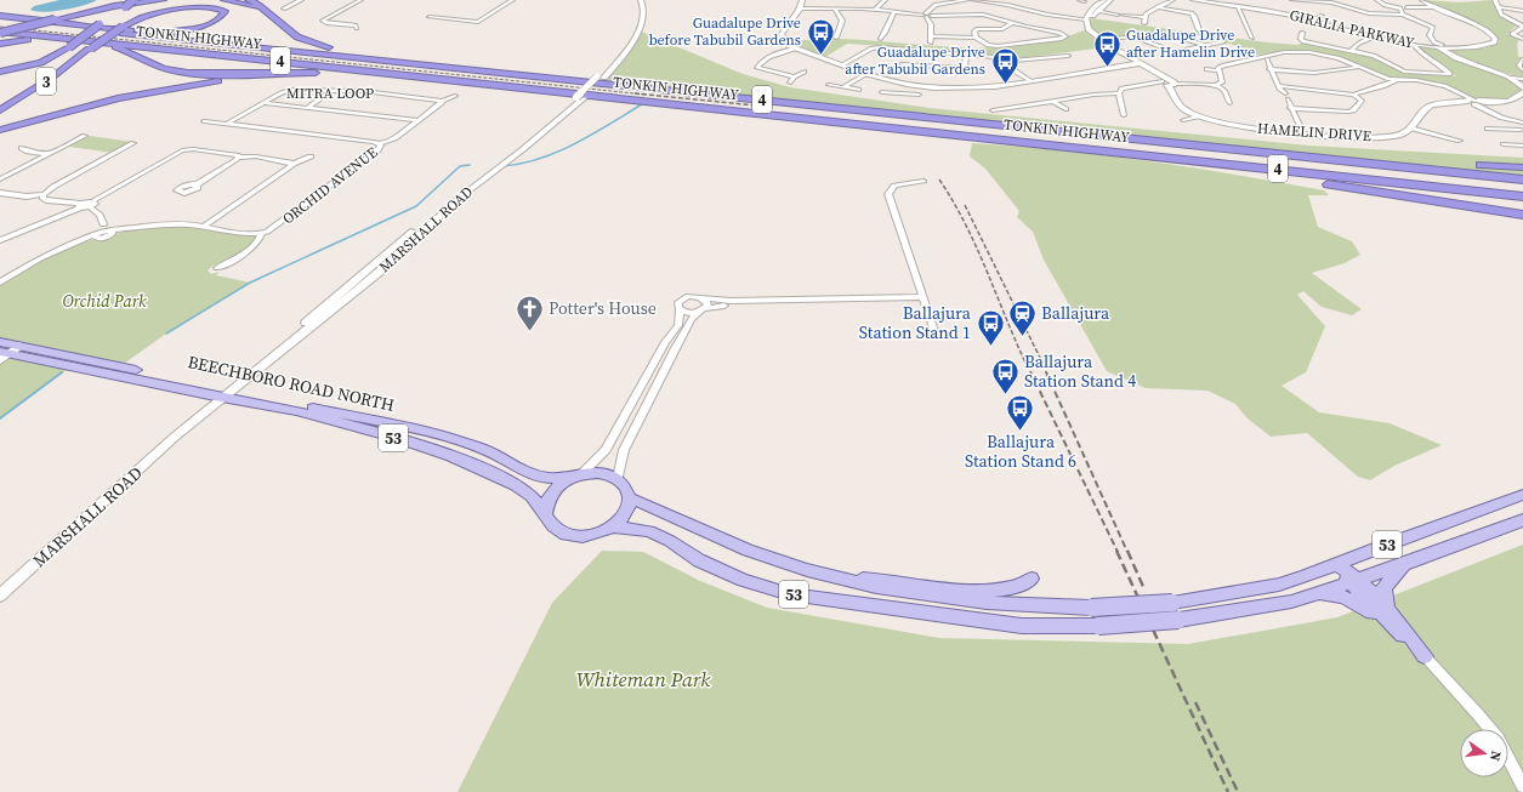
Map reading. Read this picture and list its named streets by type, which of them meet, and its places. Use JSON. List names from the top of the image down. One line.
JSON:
{"streets":{"highway":["TONKIN HIGHWAY","4","3"],"main road":["BEECHBORO ROAD NORTH","53"],"street":["GIRALIA PARKWAY","MITRA LOOP","HAMELIN DRIVE","ORCHID AVENUE","MARSHALL ROAD"]},"crossings":[["MITRA LOOP","ORCHID AVENUE"],["MARSHALL ROAD","BEECHBORO ROAD NORTH"],["BEECHBORO ROAD NORTH","53"]],"parks":["Orchid Park","Whiteman Park"],"places":{"bus stop":["Guadalupe Drive before Tabubil Gardens","Guadalupe Drive after Hamelin Drive","Guadalupe Drive after Tabubil Gardens","Ballajura Station Stand 1","Ballajura Station Stand 4","Ballajura Station Stand 6"],"church":["Potter's House"],"station":["Ballajura"]},"north":"right"}
